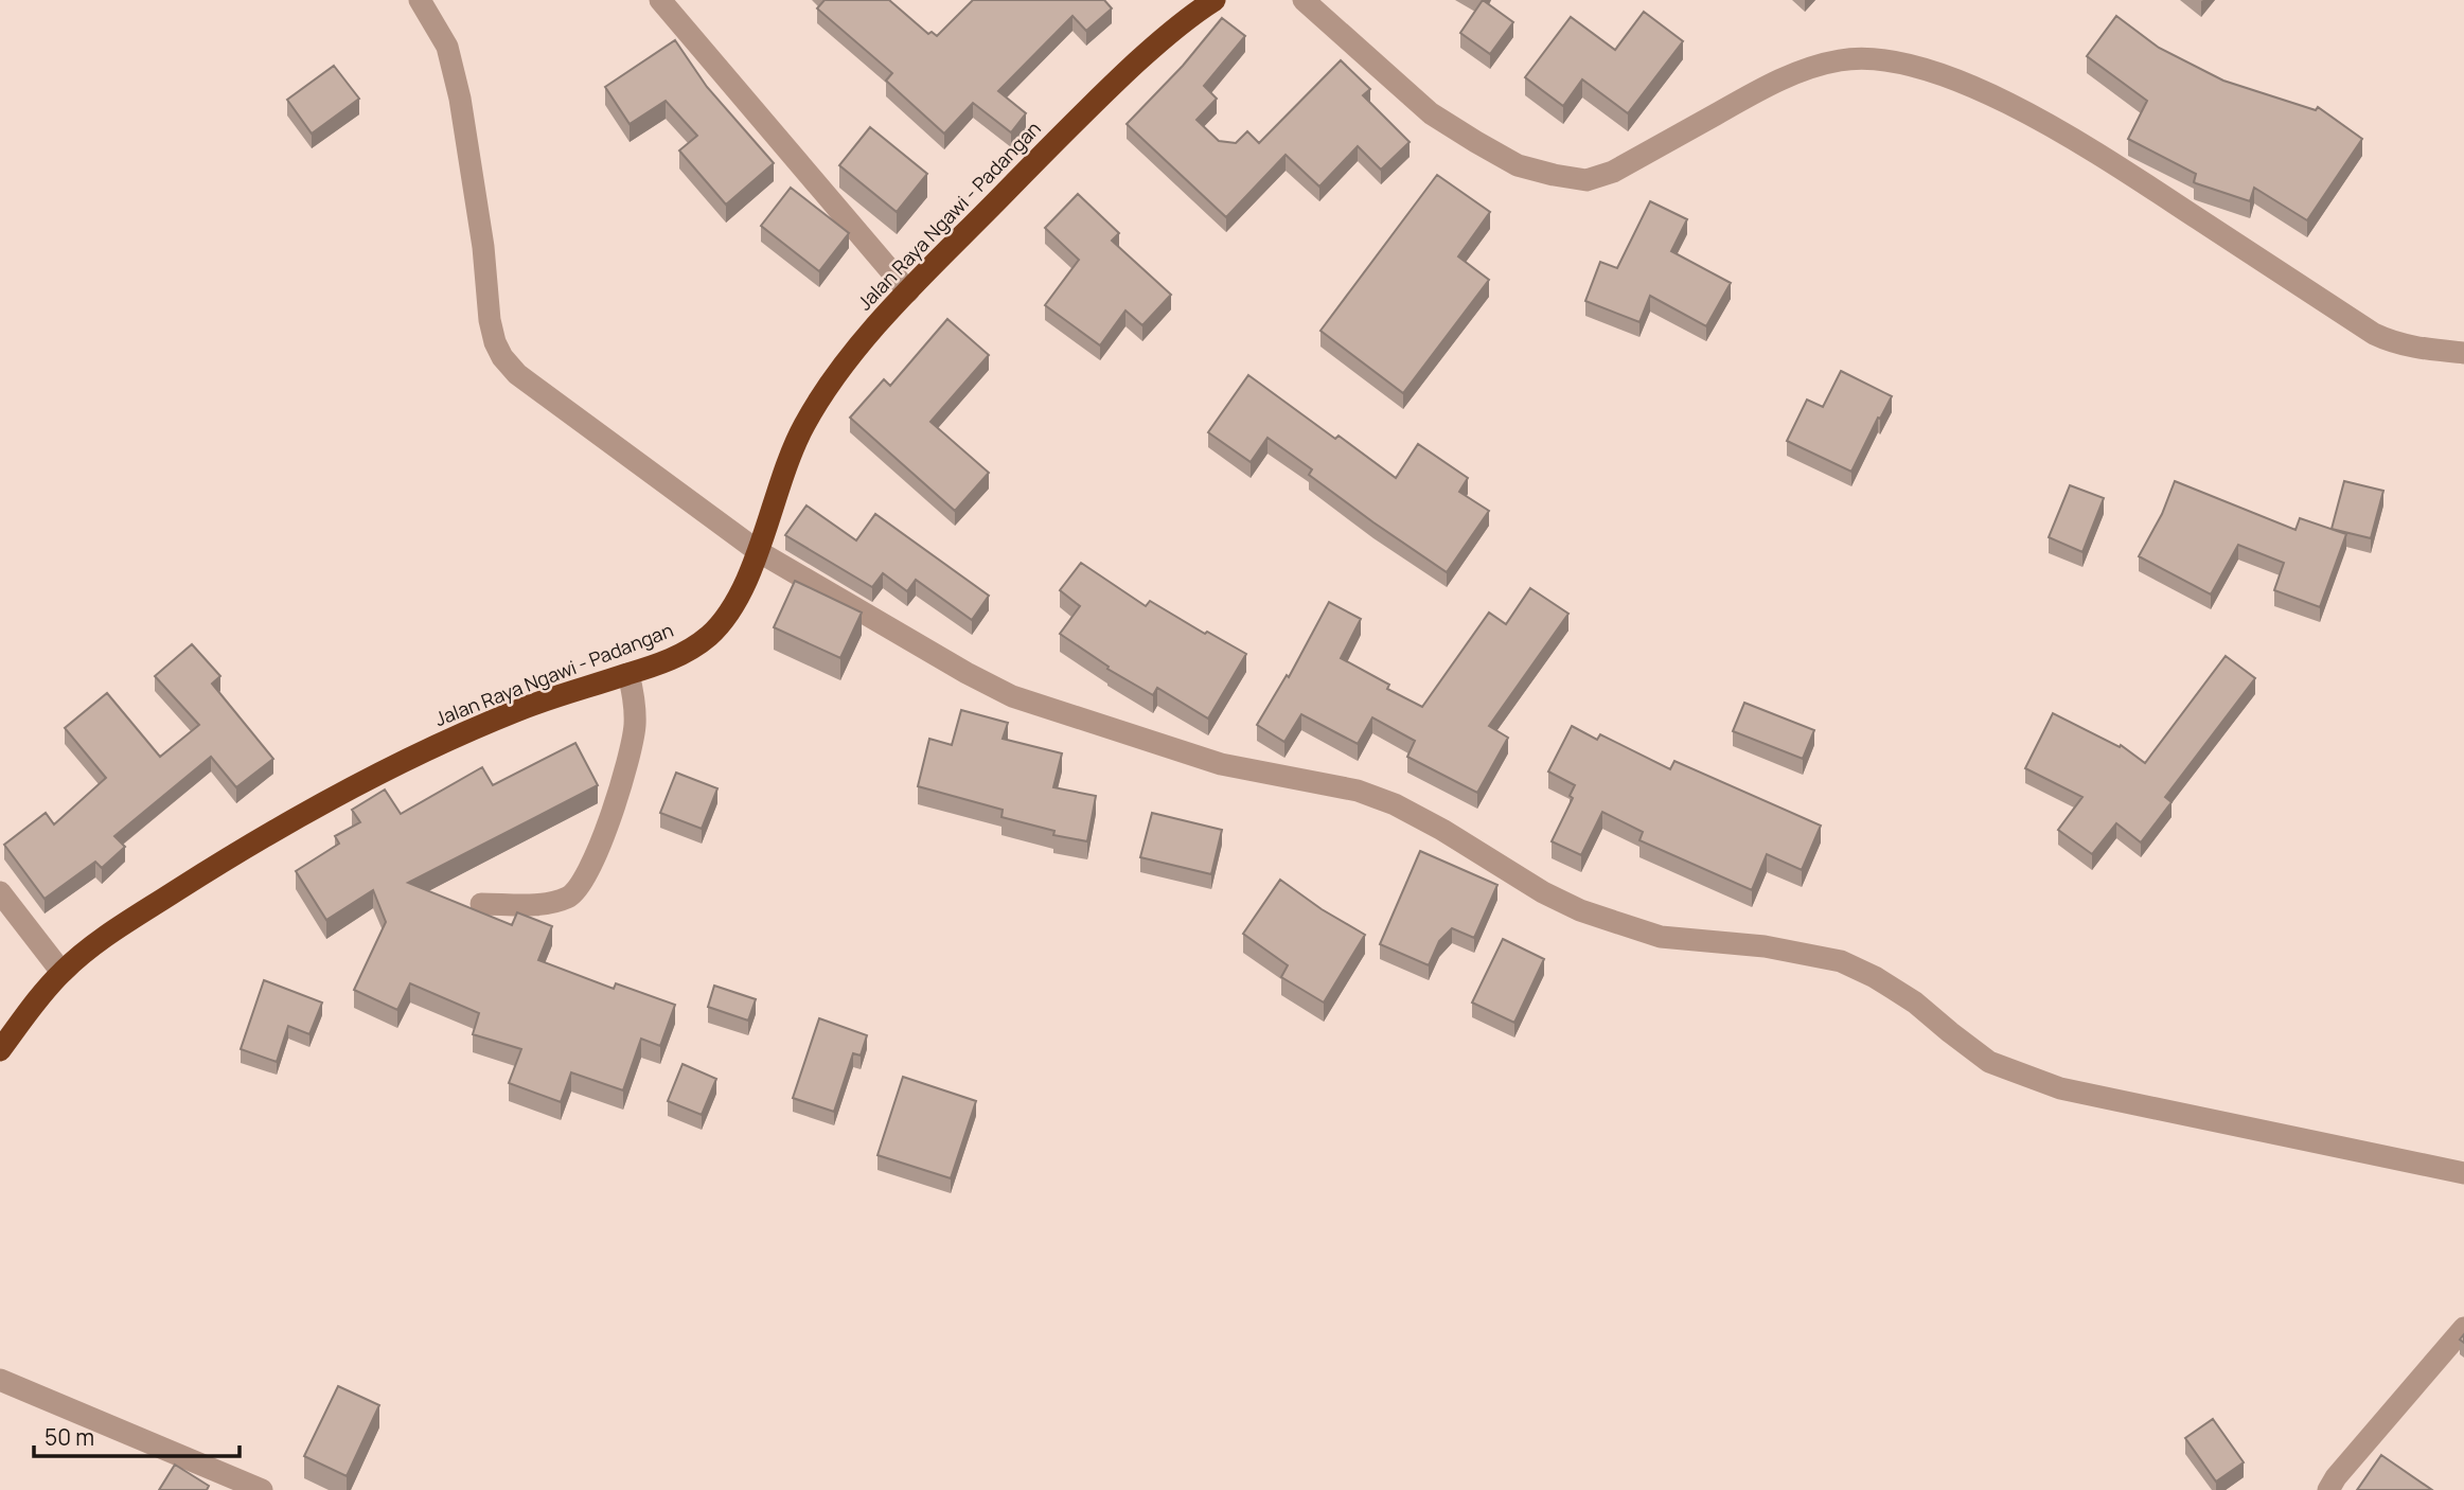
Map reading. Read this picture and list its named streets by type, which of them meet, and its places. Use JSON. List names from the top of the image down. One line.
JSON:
{"streets":{"highway":["Jalan Raya Ngawi - Padangan"]},"scale_bar":"50 m"}
